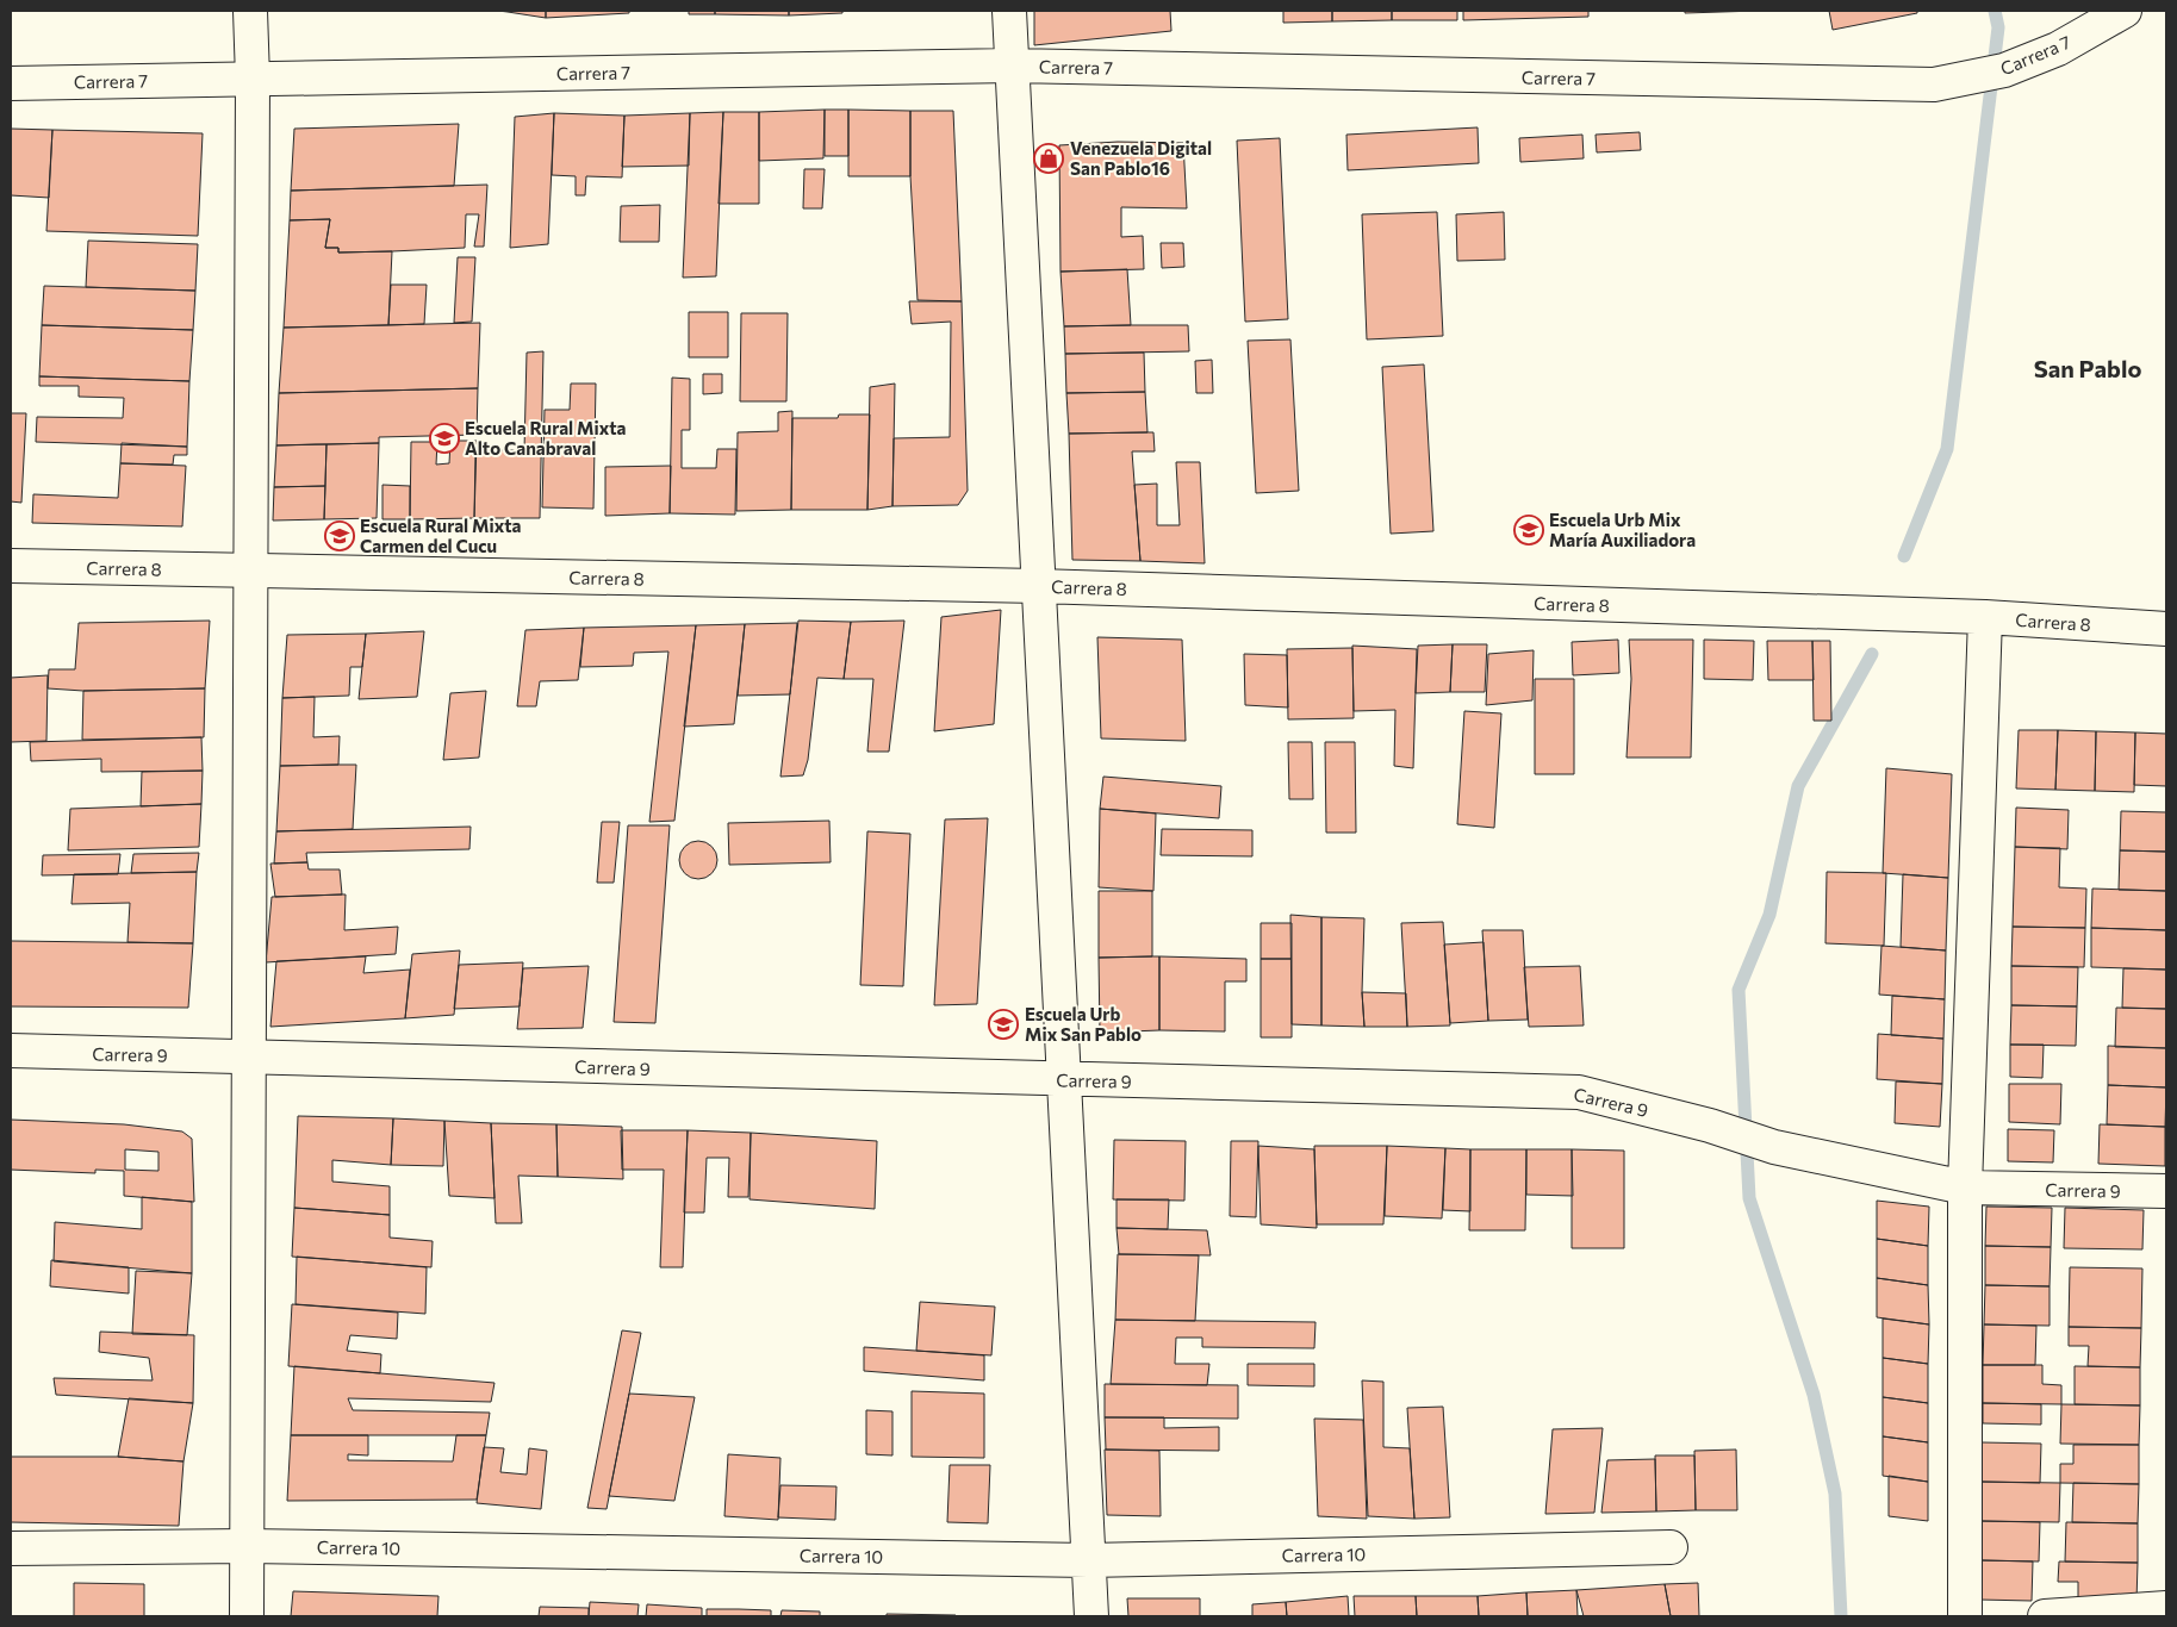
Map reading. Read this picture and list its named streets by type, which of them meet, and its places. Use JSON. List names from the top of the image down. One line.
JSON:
{"streets":{"street":["Carrera 7","Carrera 8","Carrera 9","Carrera 10"]},"districts":["San Pablo"],"places":{"shop":["Venezuela Digital San Pablo16"],"school or university":["Escuela Rural Mixta Alto Canabraval","Escuela Urb Mix María Auxiliadora","Escuela Rural Mixta Carmen del Cucu","Escuela Urb Mix San Pablo"]}}
